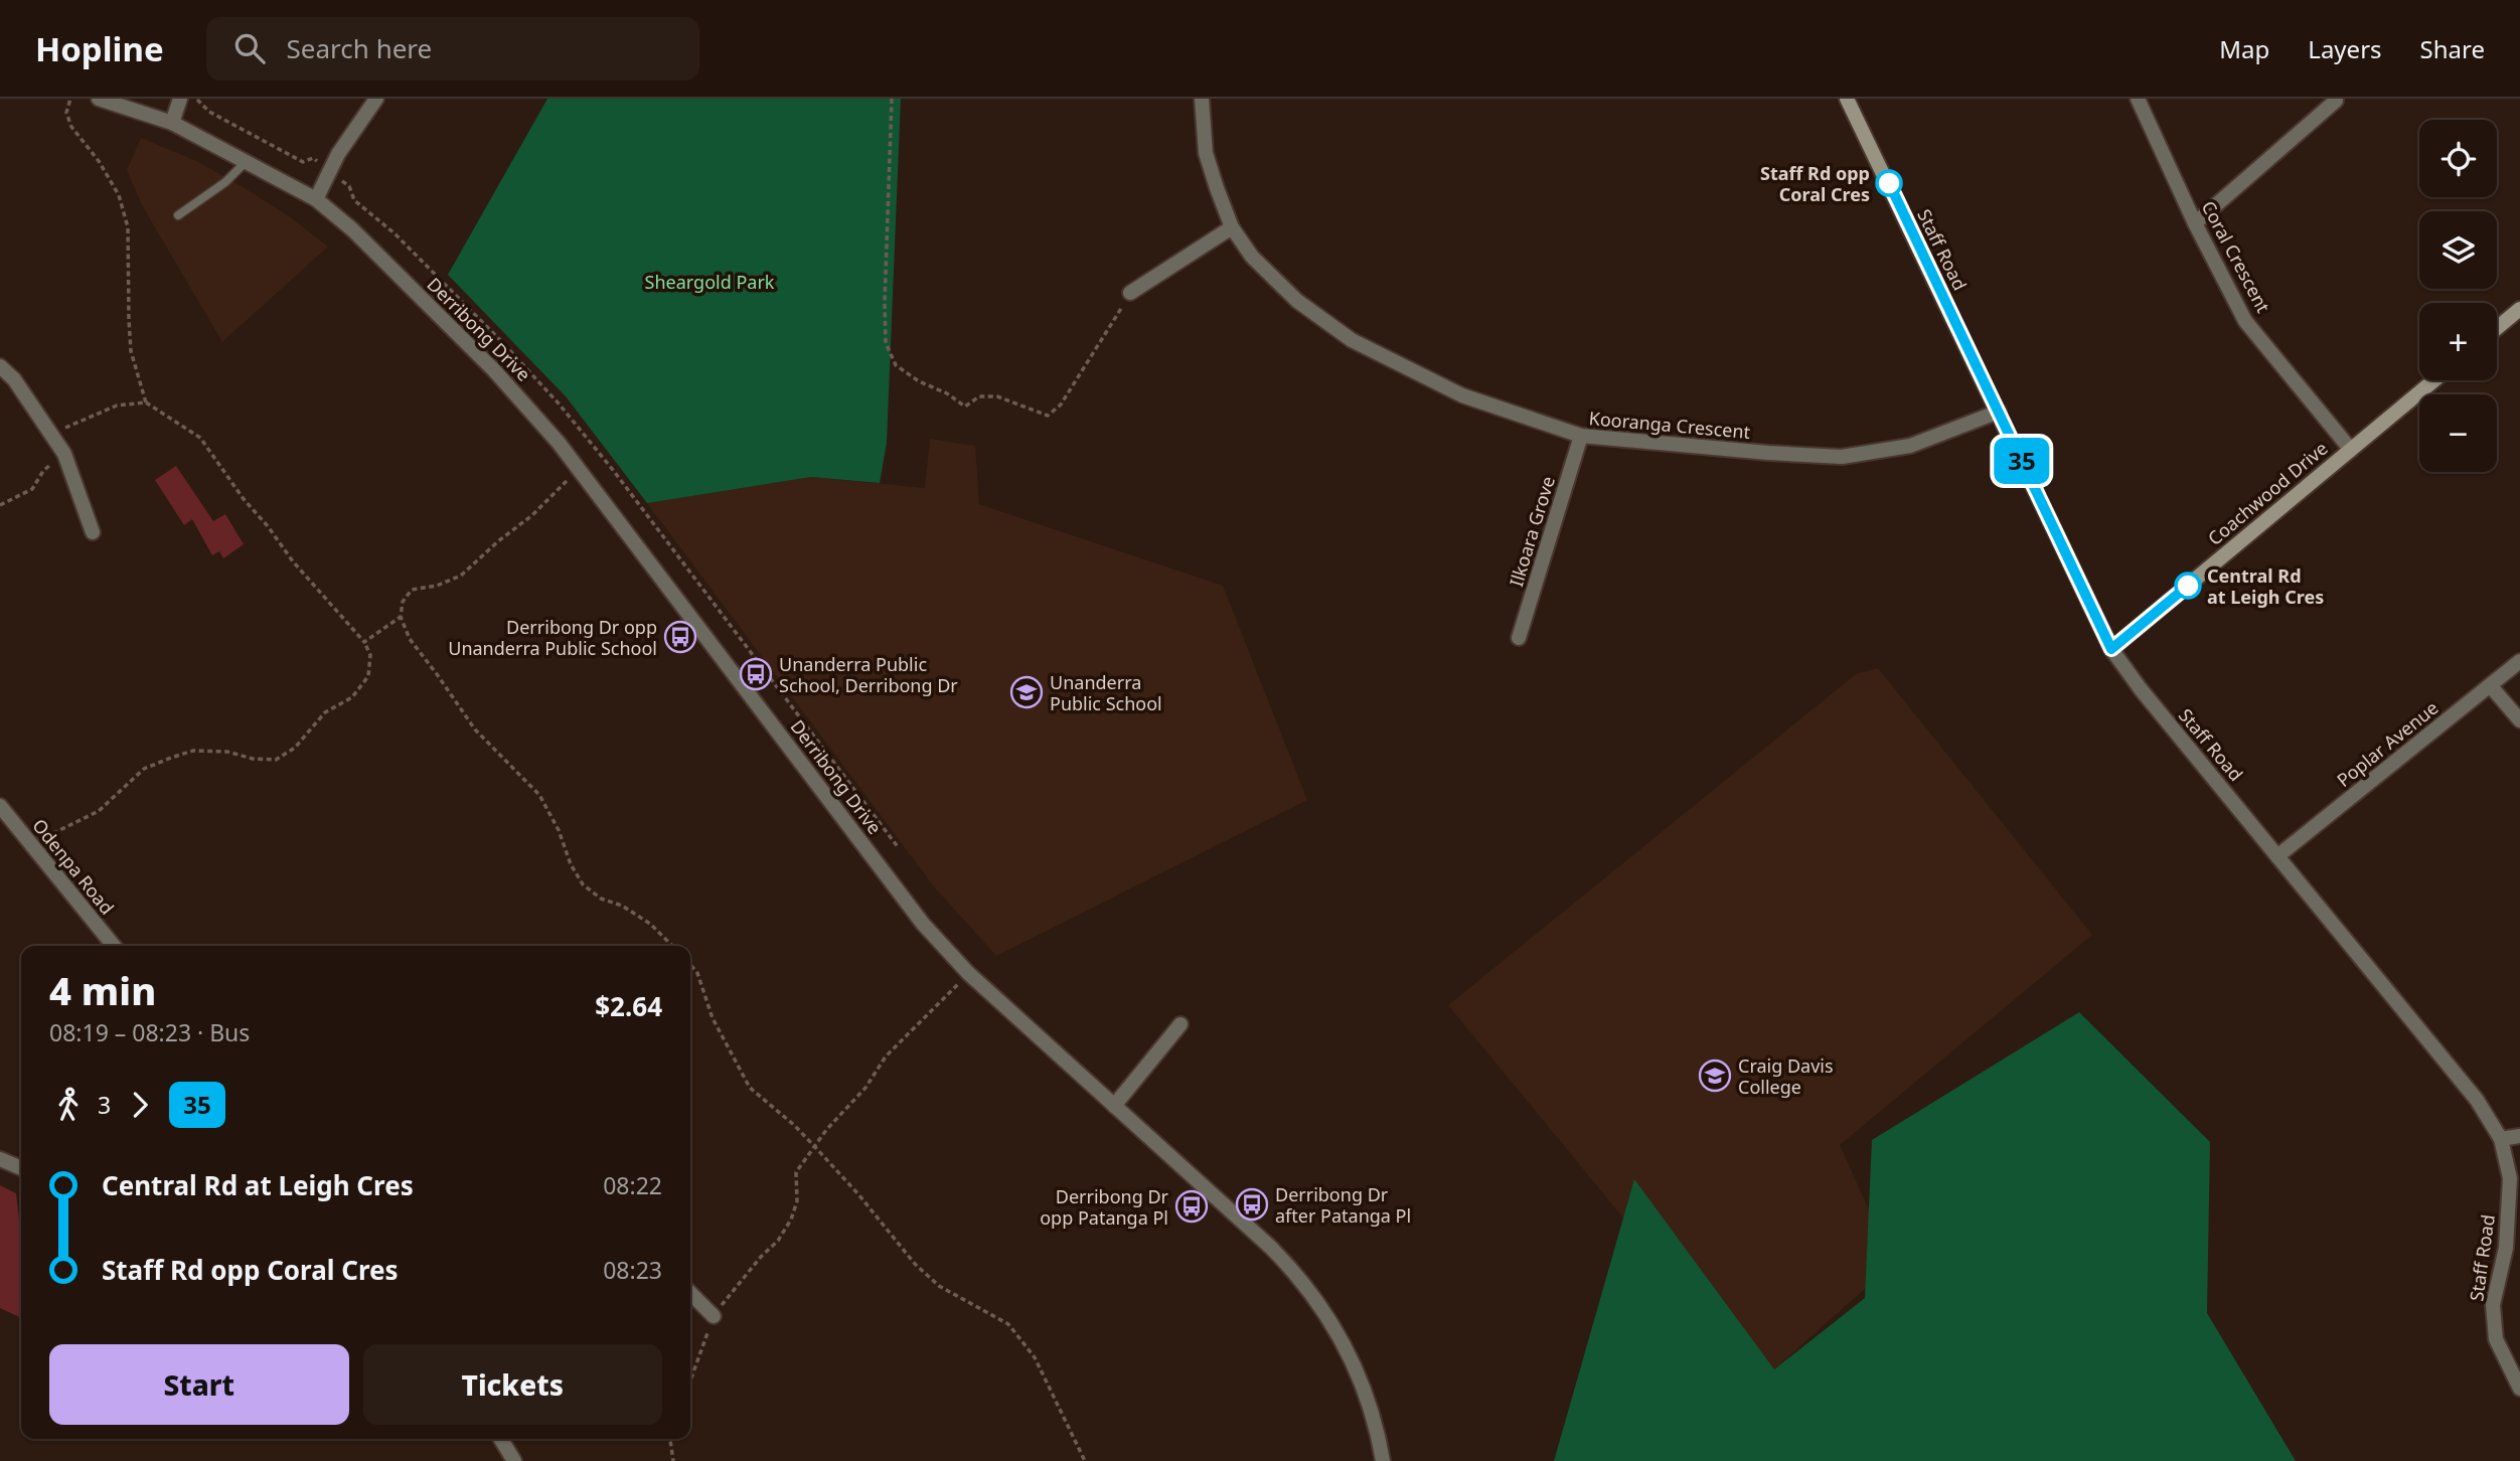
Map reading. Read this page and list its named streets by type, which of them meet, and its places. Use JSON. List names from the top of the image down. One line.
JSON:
{"streets":{"street":["Staff Road","Coral Crescent","Derribong Drive","Kooranga Crescent","Coachwood Drive","Ilkoara Grove","Poplar Avenue","Odenpa Road"]},"crossings":[["Staff Road","Kooranga Crescent"],["Staff Road","Coachwood Drive"],["Staff Road","Poplar Avenue"],["Coral Crescent","Coachwood Drive"],["Kooranga Crescent","Ilkoara Grove"]],"parks":["Sheargold Park"],"places":{"other":["Staff Rd opp Coral Cres","Central Rd at Leigh Cres"],"bus stop":["Derribong Dr opp Unanderra Public School","Unanderra Public School, Derribong Dr","Derribong Dr after Patanga Pl","Derribong Dr opp Patanga Pl"],"school or university":["Unanderra Public School","Craig Davis College"]},"lines":["bus line 35"],"page":{"header":"Hopline","search":"Search here","nav":["Map","Layers","Share"],"on_map":"35","map_buttons":["+","−"],"heading":["4 min","08:19 – 08:23 · Bus","$2.64"],"legs":["3","35"],"list":[{"name":"Central Rd at Leigh Cres","value":"08:22"},{"name":"Staff Rd opp Coral Cres","value":"08:23"}],"buttons":["Start","Tickets"]}}
